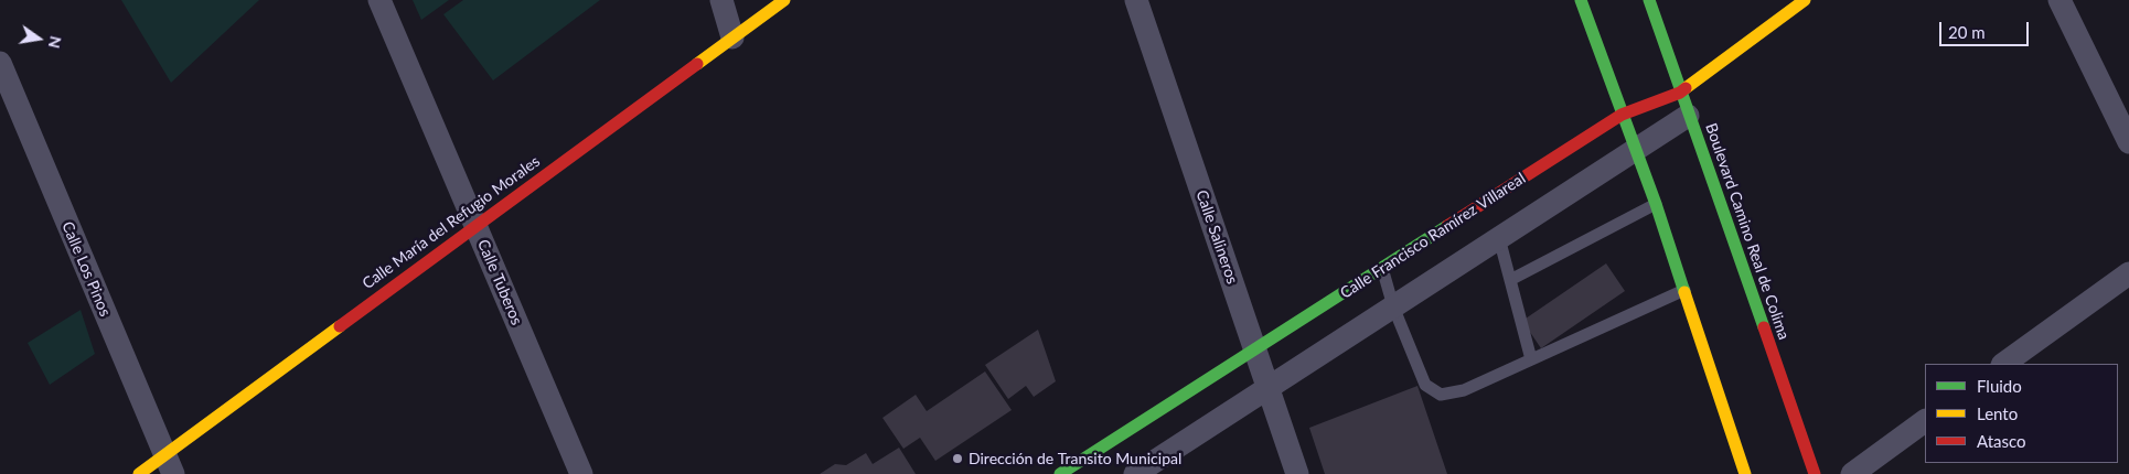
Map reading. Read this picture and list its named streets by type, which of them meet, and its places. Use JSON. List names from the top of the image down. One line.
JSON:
{"streets":{"street":["Calle María del Refugio Morales","Boulevard Camino Real de Colima","Calle Francisco Ramírez Villareal","Calle Salineros","Calle Los Pinos","Calle Tuberos"]},"crossings":[["Calle María del Refugio Morales","Calle Los Pinos"],["Calle María del Refugio Morales","Calle Tuberos"],["Boulevard Camino Real de Colima","Calle Francisco Ramírez Villareal"],["Calle Francisco Ramírez Villareal","Calle Salineros"]],"places":["Dirección de Transito Municipal"],"legend":["Fluido","Lento","Atasco"],"scale_bar":"20 m","north":"right"}
